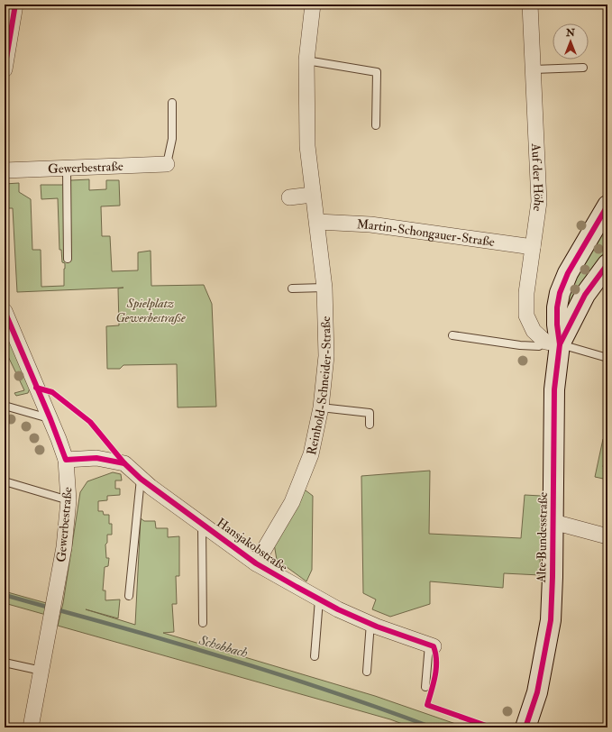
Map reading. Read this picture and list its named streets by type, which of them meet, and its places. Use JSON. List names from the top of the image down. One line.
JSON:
{"streets":{"street":["Gewerbestraße","Auf der Höhe","Martin-Schongauer-Straße","Reinhold-Schneider-Straße","Alte Bundesstraße","Hansjakobstraße"]},"crossings":[["Gewerbestraße","Hansjakobstraße"],["Auf der Höhe","Martin-Schongauer-Straße"],["Auf der Höhe","Alte Bundesstraße"],["Martin-Schongauer-Straße","Reinhold-Schneider-Straße"],["Reinhold-Schneider-Straße","Hansjakobstraße"]],"water":["Schobbach"],"parks":["Spielplatz Gewerbestraße"],"north":"top"}
